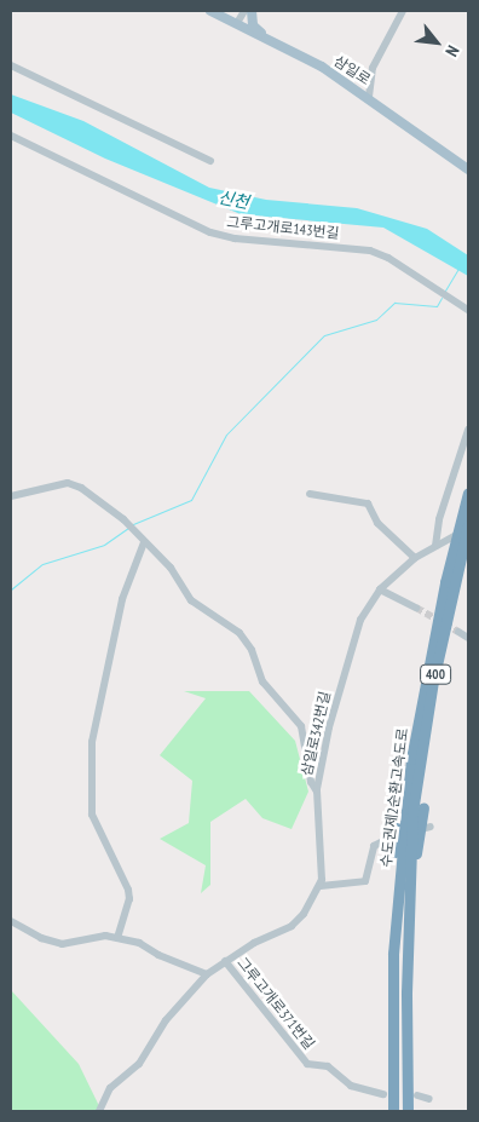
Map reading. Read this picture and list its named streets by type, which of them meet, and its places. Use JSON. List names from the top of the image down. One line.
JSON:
{"streets":{"highway":["400","수도권제2순환고속도로"],"main road":["삼일로"],"street":["그루고개로143번길","삼일로342번길","그루고개로371번길"]},"crossings":[["삼일로342번길","수도권제2순환고속도로"]],"water":["신천"],"north":"bottom right"}
